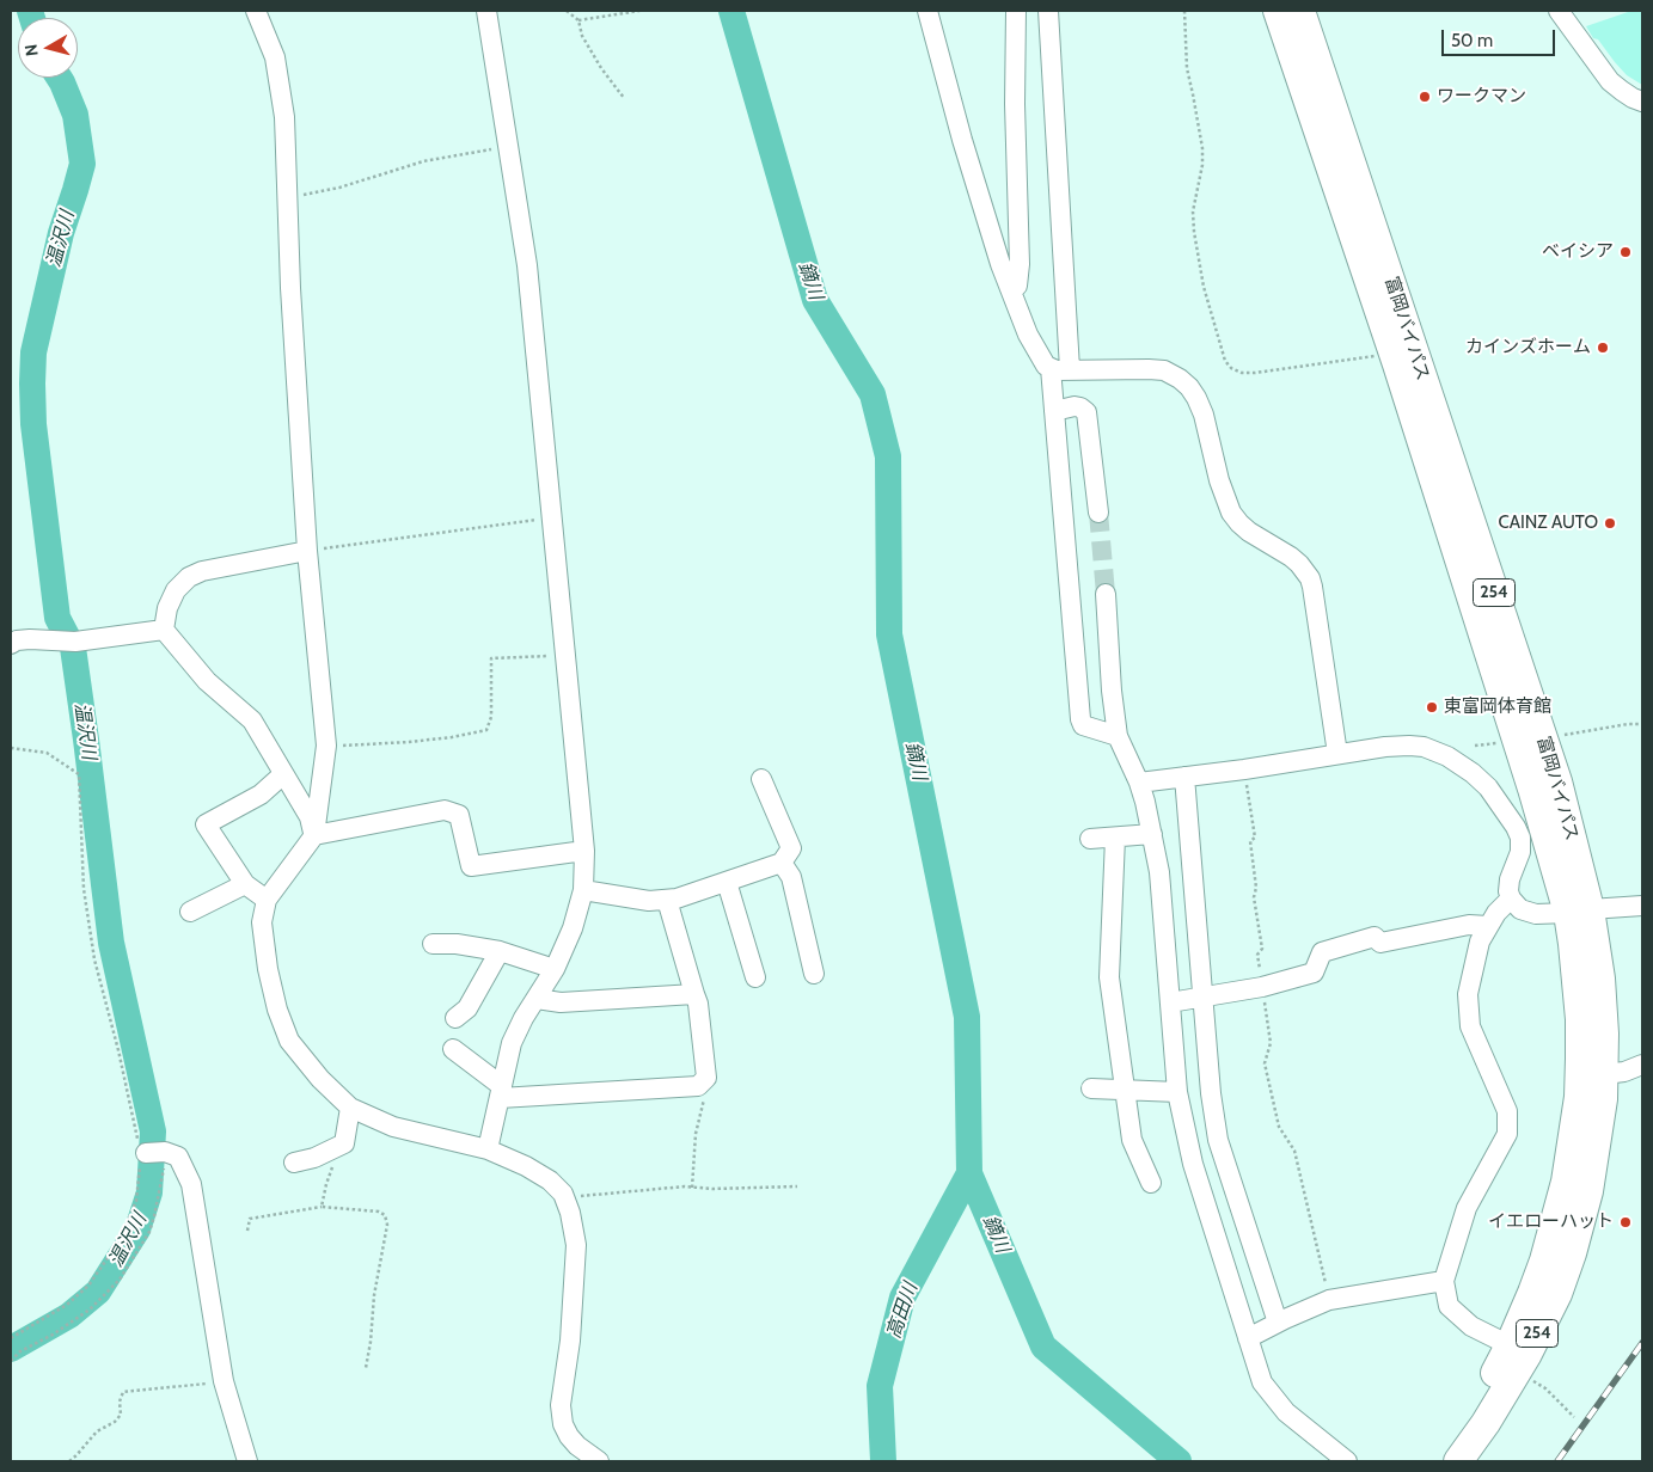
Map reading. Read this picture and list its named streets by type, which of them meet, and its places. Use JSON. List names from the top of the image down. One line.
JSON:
{"streets":{"highway":["富岡バイパス","254"]},"water":["温沢川","鏑川","高田川"],"places":["ワークマン","ベイシア","カインズホーム","CAINZ AUTO","東富岡体育館","イエローハット"],"scale_bar":"50 m","north":"left"}
